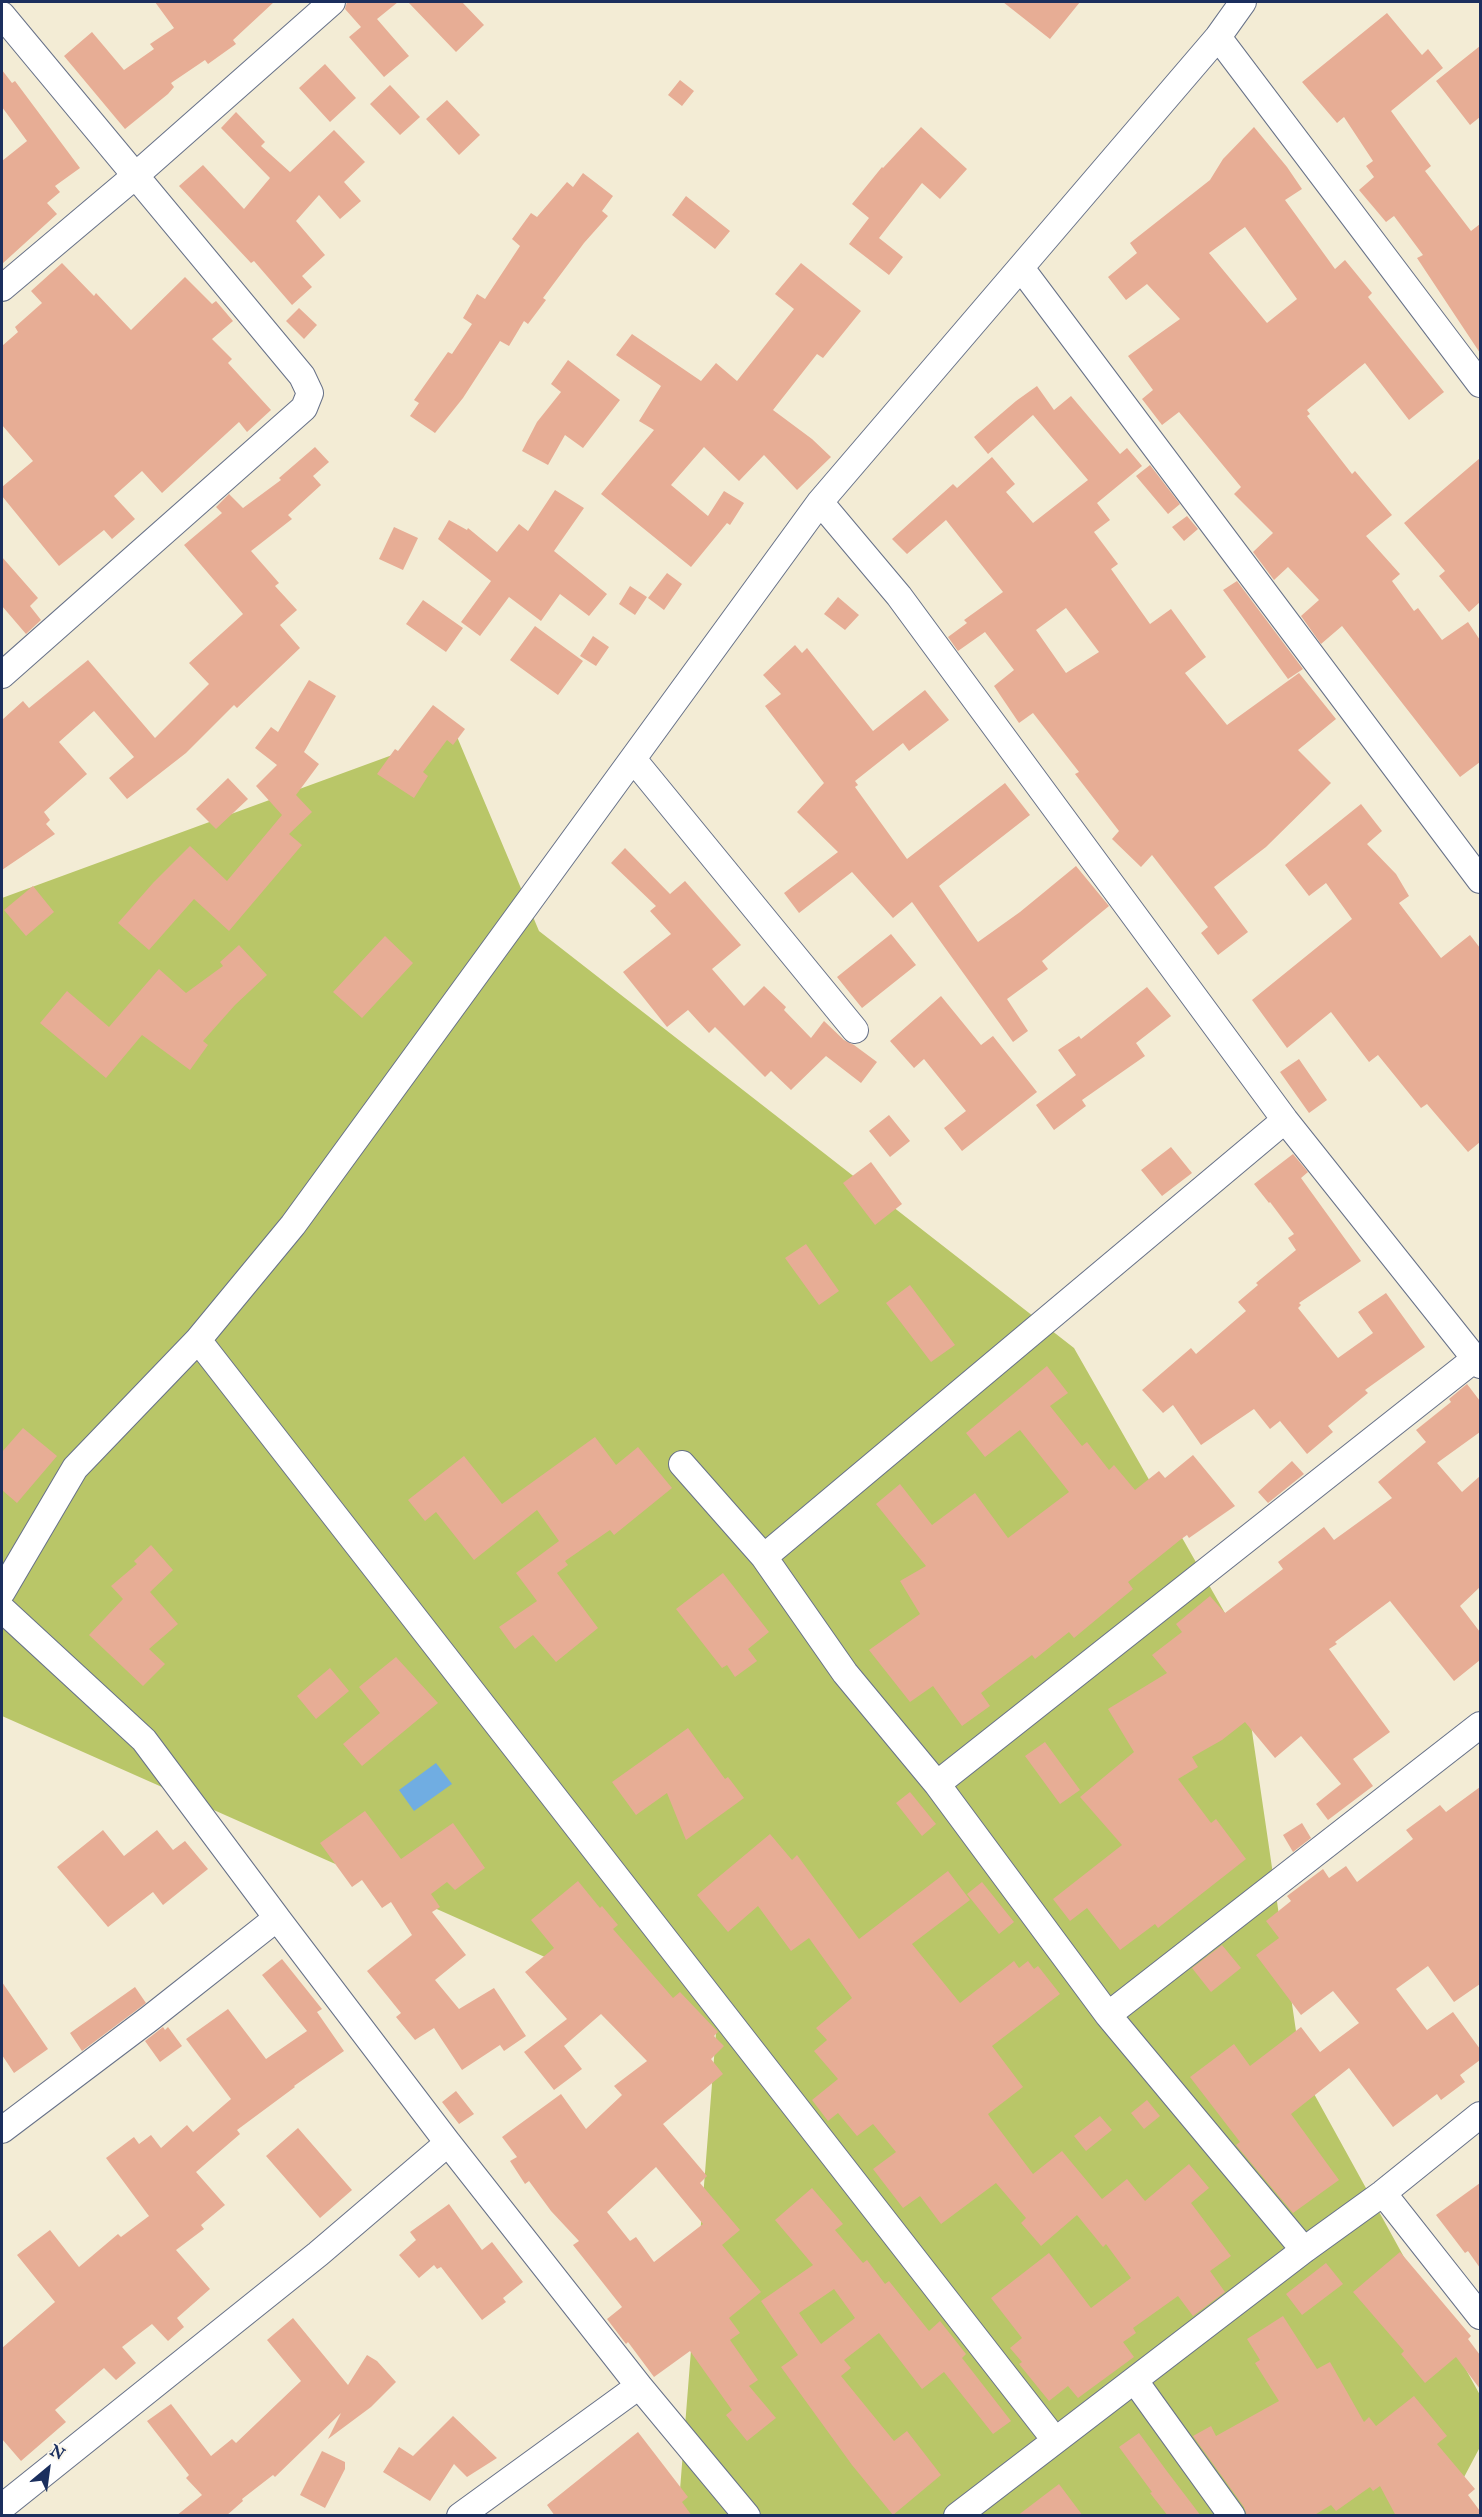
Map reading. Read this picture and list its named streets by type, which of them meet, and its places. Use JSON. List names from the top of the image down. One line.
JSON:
{"north":"top right"}
